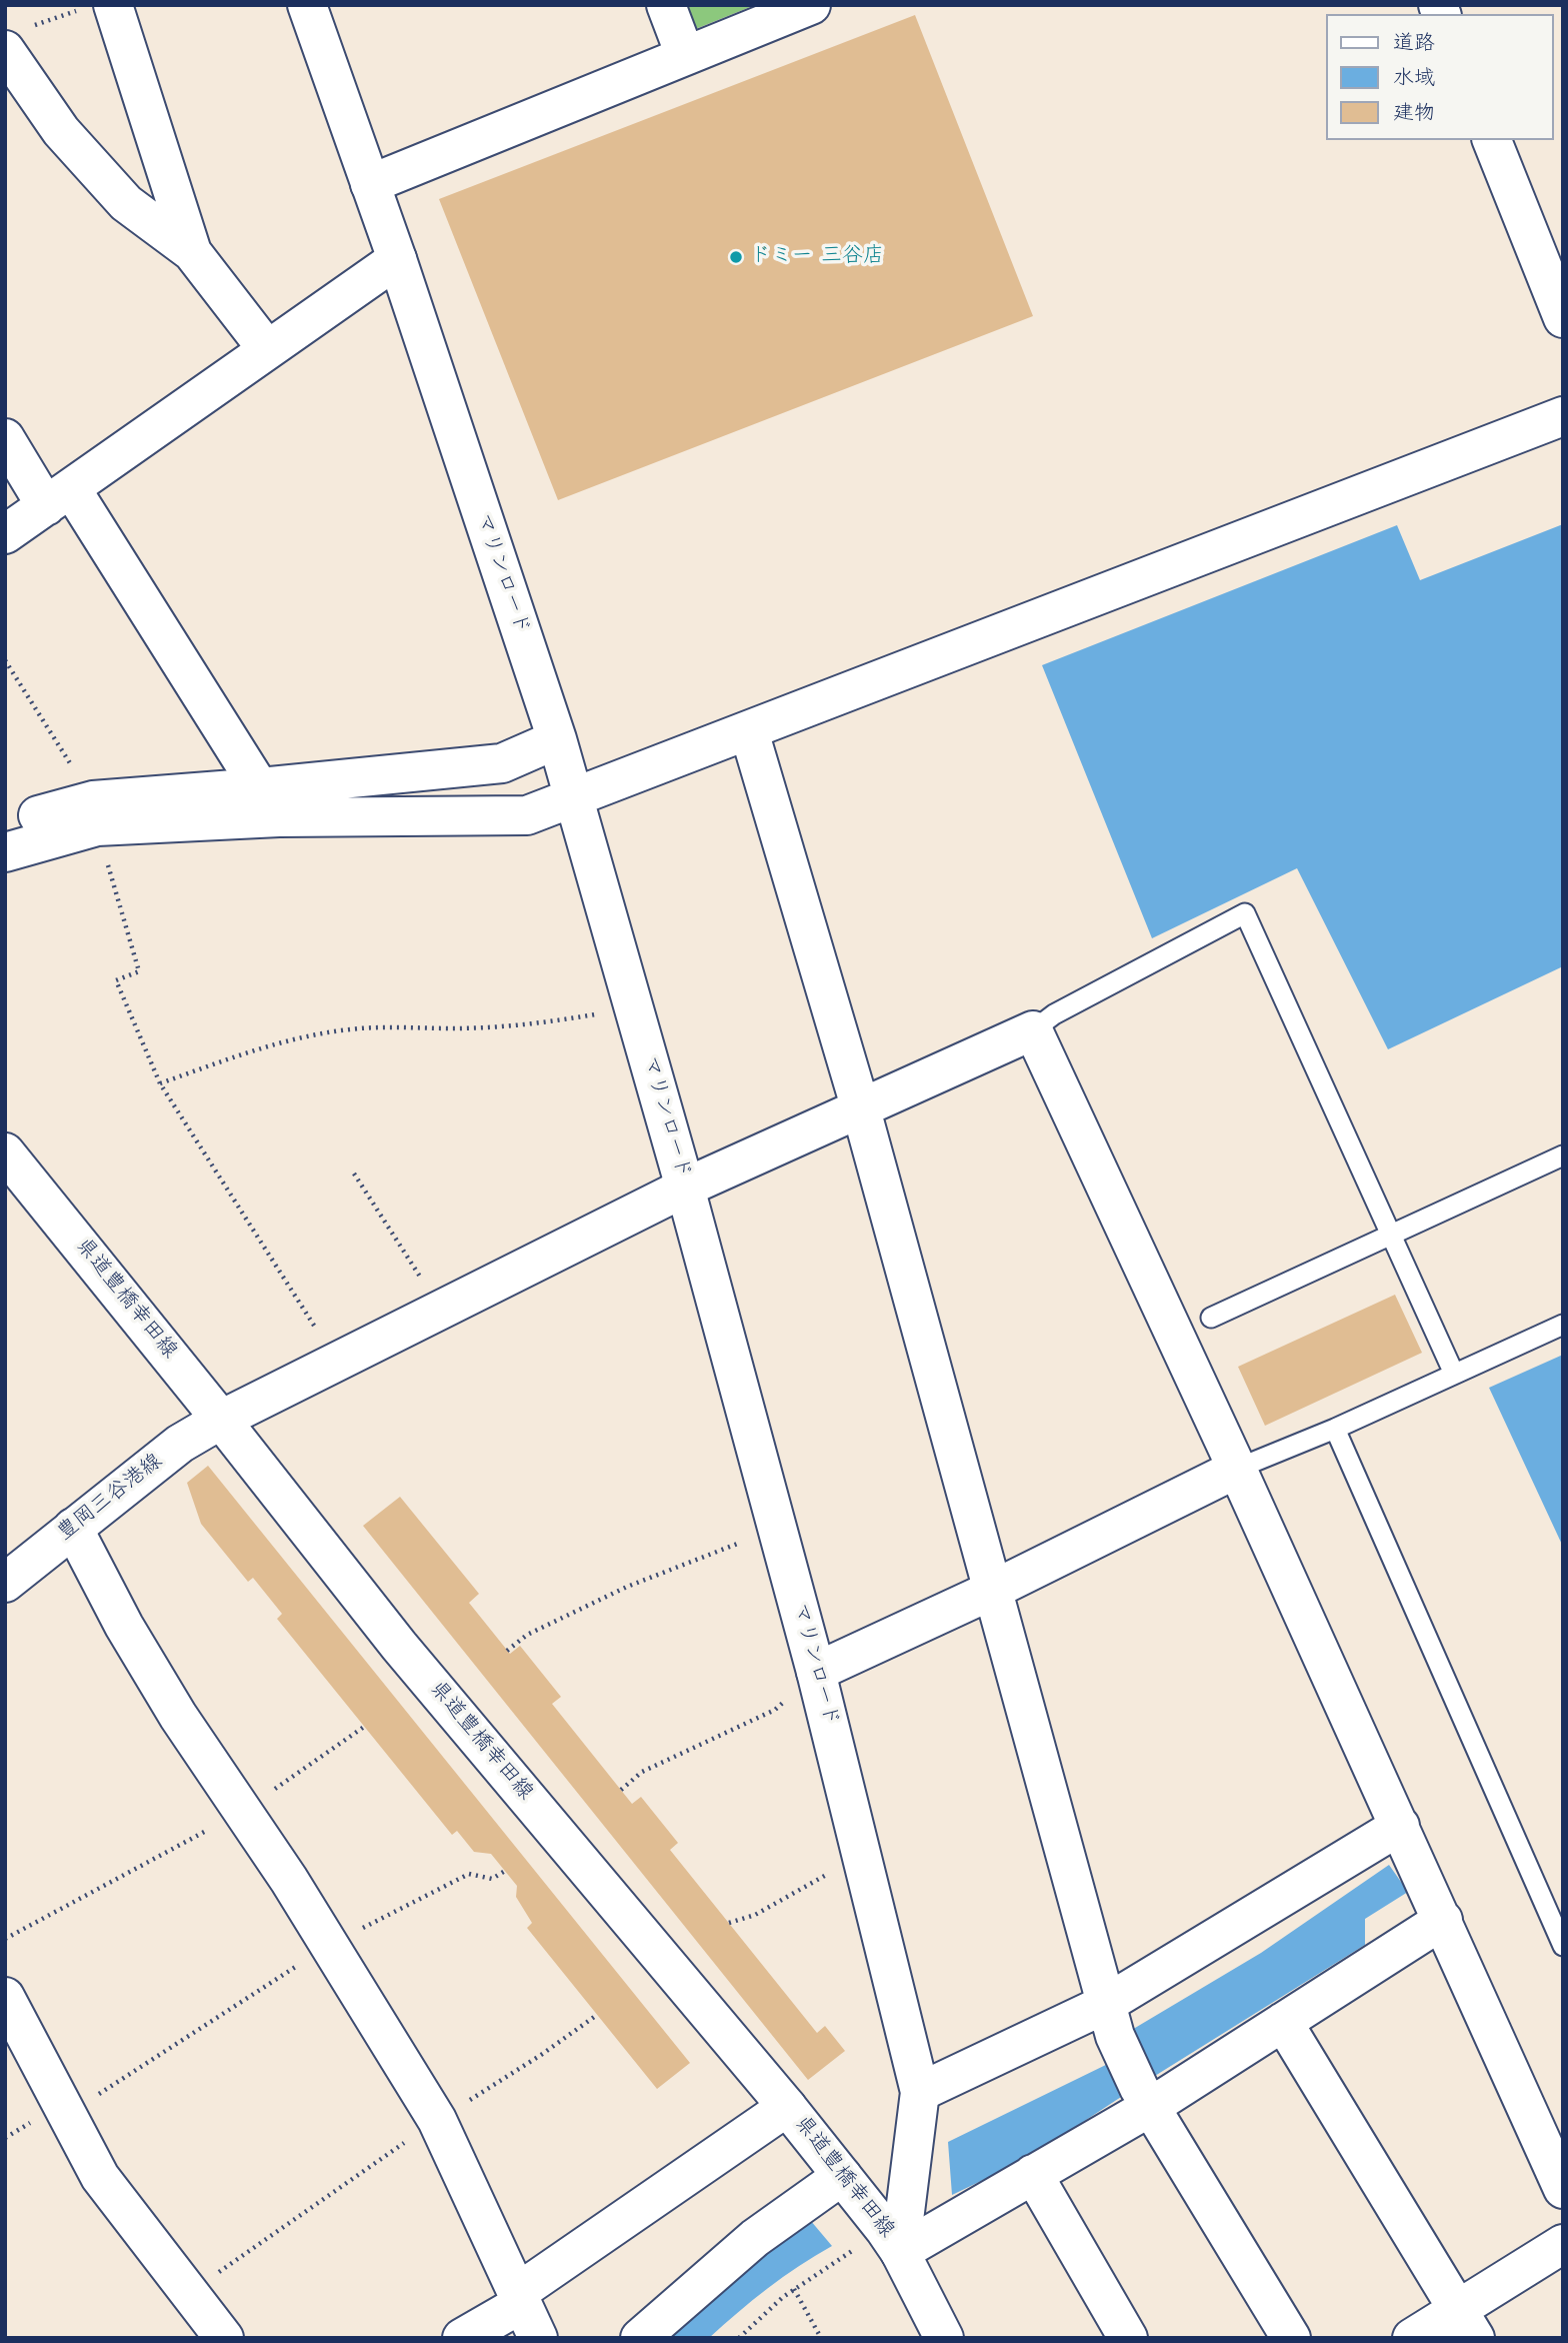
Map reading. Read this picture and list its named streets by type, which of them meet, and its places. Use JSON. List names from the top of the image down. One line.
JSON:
{"streets":{"street":["マリンロード","県道豊橋幸田線","豊岡三谷港線"]},"crossings":[["マリンロード","県道豊橋幸田線"],["マリンロード","豊岡三谷港線"],["県道豊橋幸田線","豊岡三谷港線"]],"places":["ドミー 三谷店"],"legend":["道路","水域","建物"]}
